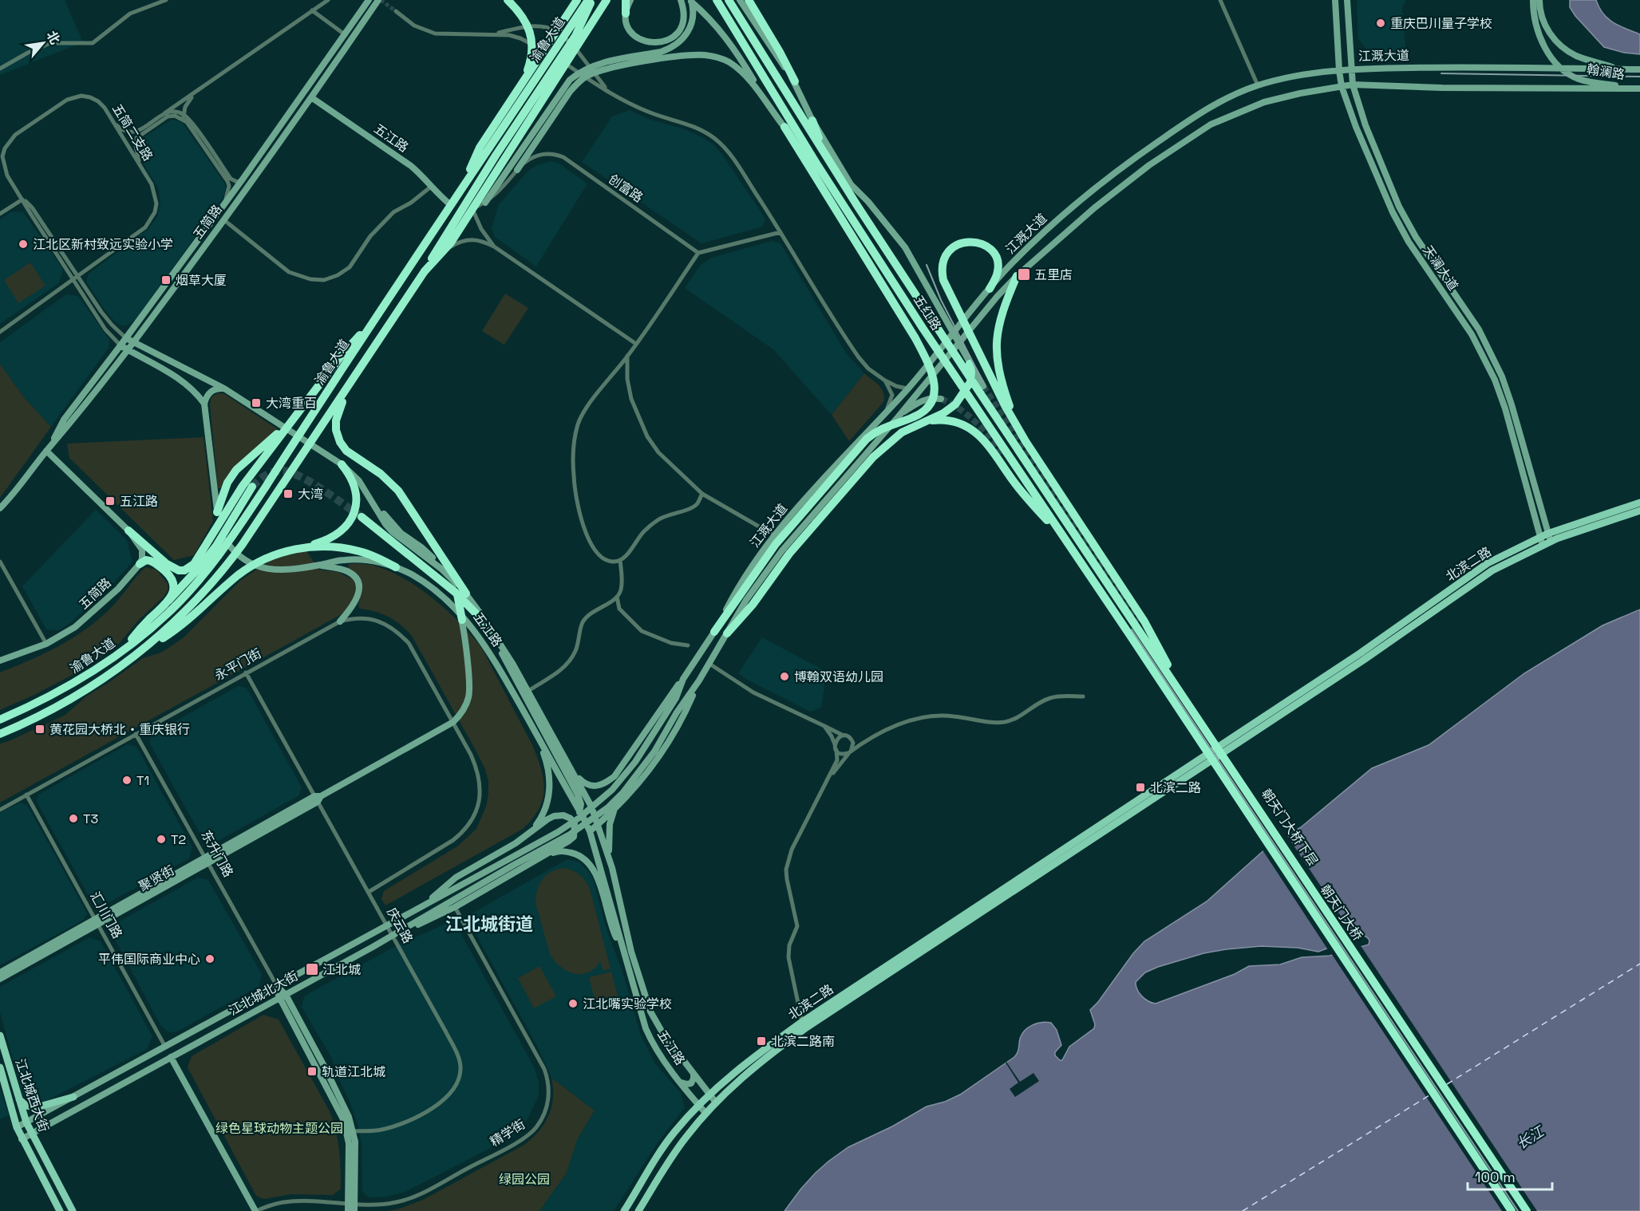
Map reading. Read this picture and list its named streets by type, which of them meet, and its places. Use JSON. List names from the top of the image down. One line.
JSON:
{"streets":{"highway":["渝鲁大道","五红路","朝天门大桥"],"main road":["江溉大道","翰澜路","五江路","五简路","天澜大道","北滨二路","朝天门大桥下层","东升门路","聚贤街","江北城北大街","江北城西大街"],"street":["五简二支路","创富路","永平门街","汇川门路","庆云路","精学街"]},"crossings":[["渝鲁大道","五江路"],["渝鲁大道","创富路"],["江溉大道","翰澜路"],["江溉大道","天澜大道"],["江溉大道","江北城北大街"],["五简二支路","五江路"],["五简二支路","五简路"],["五江路","五简路"],["五江路","北滨二路"],["天澜大道","北滨二路"],["五红路","朝天门大桥下层"],["五红路","朝天门大桥"],["永平门街","东升门路"],["永平门街","聚贤街"],["永平门街","汇川门路"],["永平门街","庆云路"],["朝天门大桥下层","朝天门大桥"],["东升门路","聚贤街"],["东升门路","庆云路"],["东升门路","江北城北大街"],["东升门路","精学街"],["聚贤街","汇川门路"],["聚贤街","庆云路"],["汇川门路","江北城北大街"],["江北城北大街","江北城西大街"]],"districts":["江北城街道"],"water":["长江"],"parks":["绿色星球动物主题公园","绿园公园"],"places":{"other":["重庆巴川量子学校","江北区新村致远实验小学","博翰双语幼儿园","T1","T3","T2","平伟国际商业中心","江北嘴实验学校"],"transit":["五里店","烟草大厦","大湾重百","大湾","五江路","黄花园大桥北‧重庆银行","北滨二路","江北城","北滨二路南","轨道江北城"]},"scale_bar":"100 m","north":"top right"}
